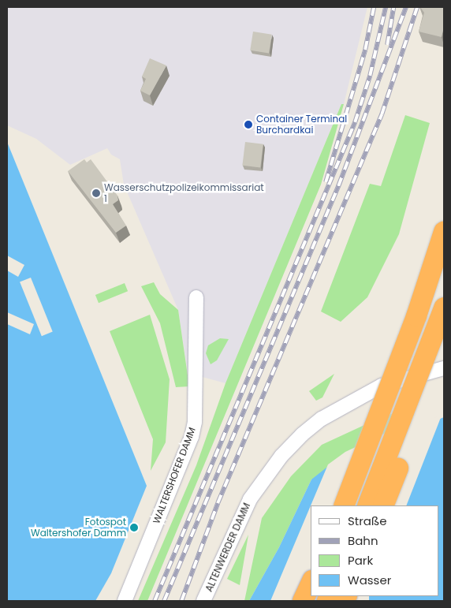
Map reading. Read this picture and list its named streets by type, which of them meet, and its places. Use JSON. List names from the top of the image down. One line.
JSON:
{"streets":{"street":["WALTERSHOFER DAMM","ALTENWERDER DAMM"]},"places":["Container Terminal Burchardkai","Wasserschutzpolizeikommissariat 1","Fotospot Waltershofer Damm"],"legend":["Straße","Bahn","Park","Wasser"]}
